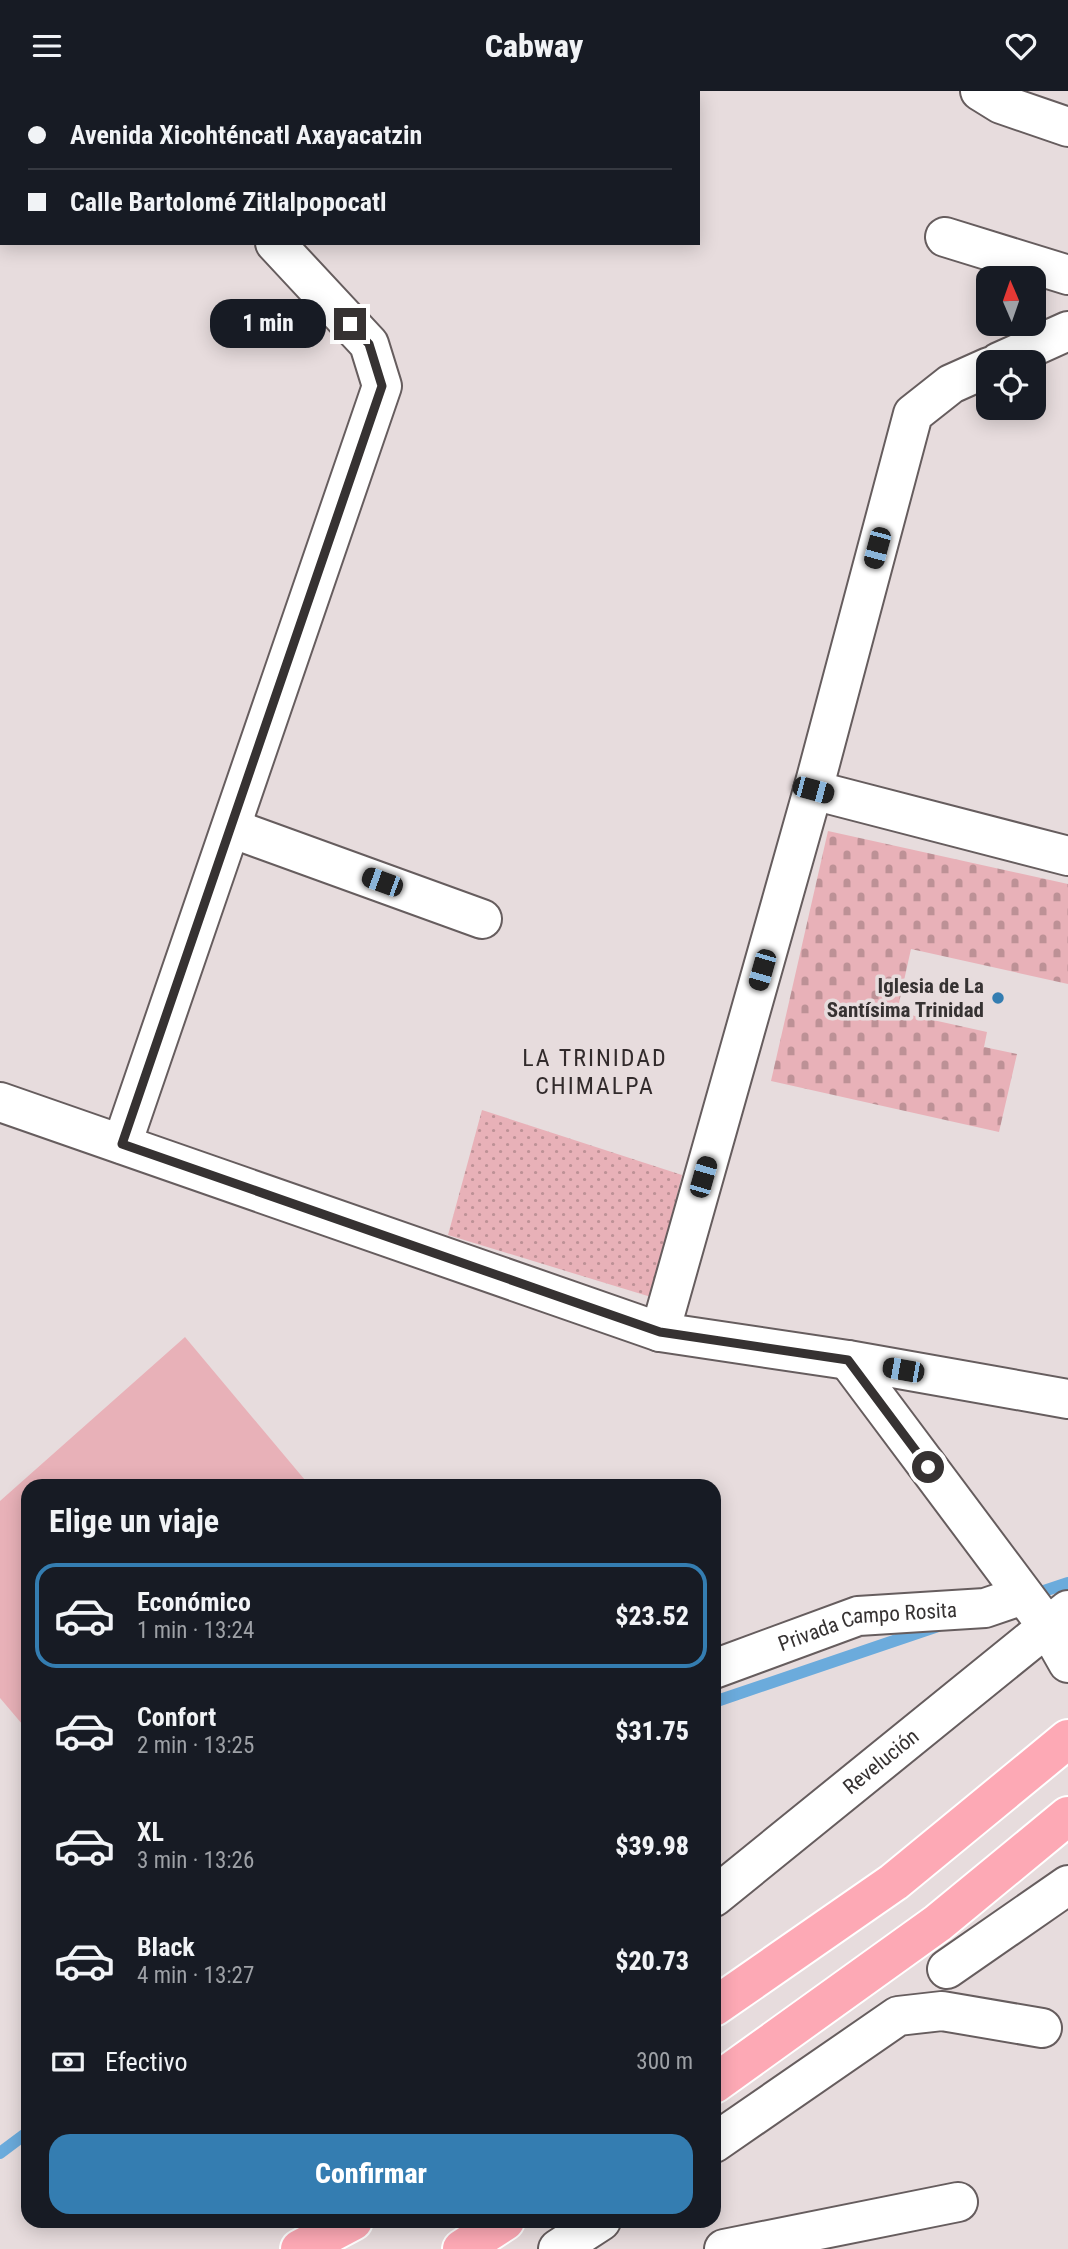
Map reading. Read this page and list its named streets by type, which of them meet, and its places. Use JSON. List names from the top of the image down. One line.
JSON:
{"streets":{"street":["Privada Campo Rosita","Revelución"]},"districts":["LA TRINIDAD CHIMALPA"],"places":["Iglesia de La Santísima Trinidad"],"north":"top","page":{"header":"Cabway","banner":["Avenida Xicohténcatl Axayacatzin","Calle Bartolomé Zitlalpopocatl"],"bubble":"1 min","heading":"Elige un viaje","list":[{"name":"Económico","note":"1 min · 13:24","value":"$23.52"},{"name":"Confort","note":"2 min · 13:25","value":"$31.75"},{"name":"XL","note":"3 min · 13:26","value":"$39.98"},{"name":"Black","note":"4 min · 13:27","value":"$20.73"}],"pay":["Efectivo","300 m"],"buttons":"Confirmar"}}
